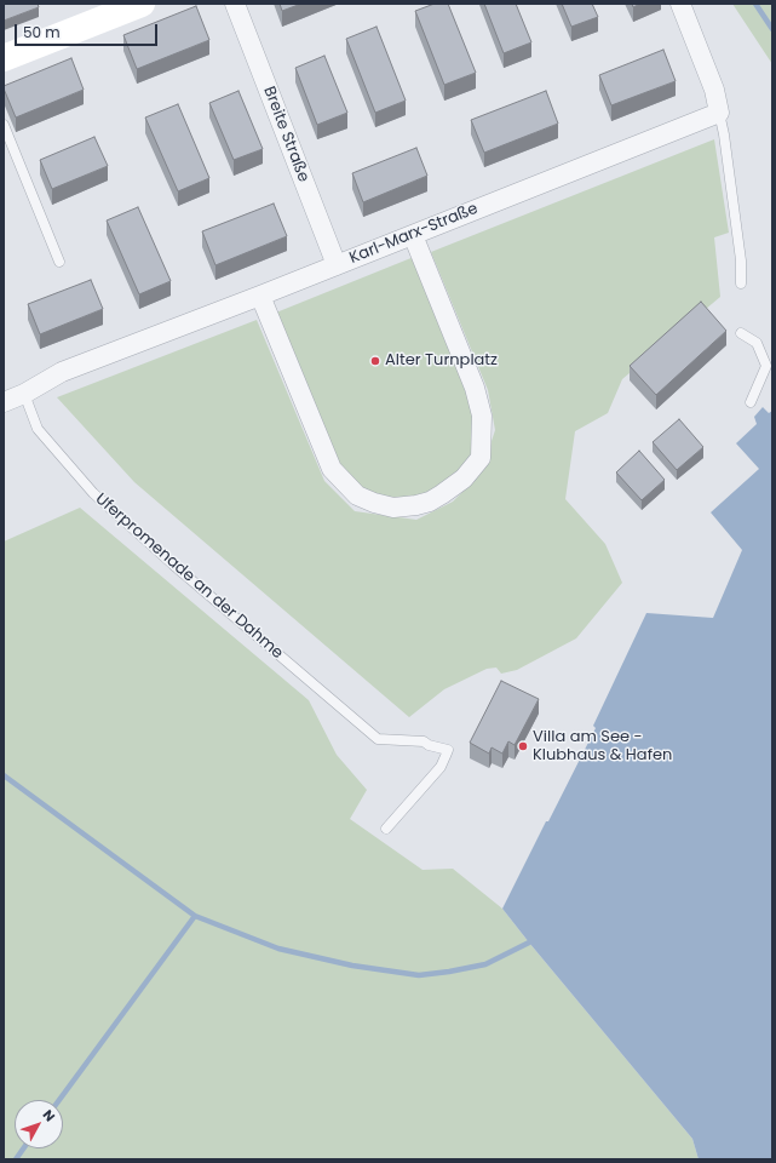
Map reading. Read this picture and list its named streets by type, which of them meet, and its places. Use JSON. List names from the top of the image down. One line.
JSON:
{"streets":{"street":["Breite Straße","Karl-Marx-Straße"],"lane":["Uferpromenade an der Dahme"]},"crossings":[["Breite Straße","Karl-Marx-Straße"],["Karl-Marx-Straße","Uferpromenade an der Dahme"]],"places":["Alter Turnplatz","Villa am See - Klubhaus & Hafen"],"scale_bar":"50 m","north":"top right"}
